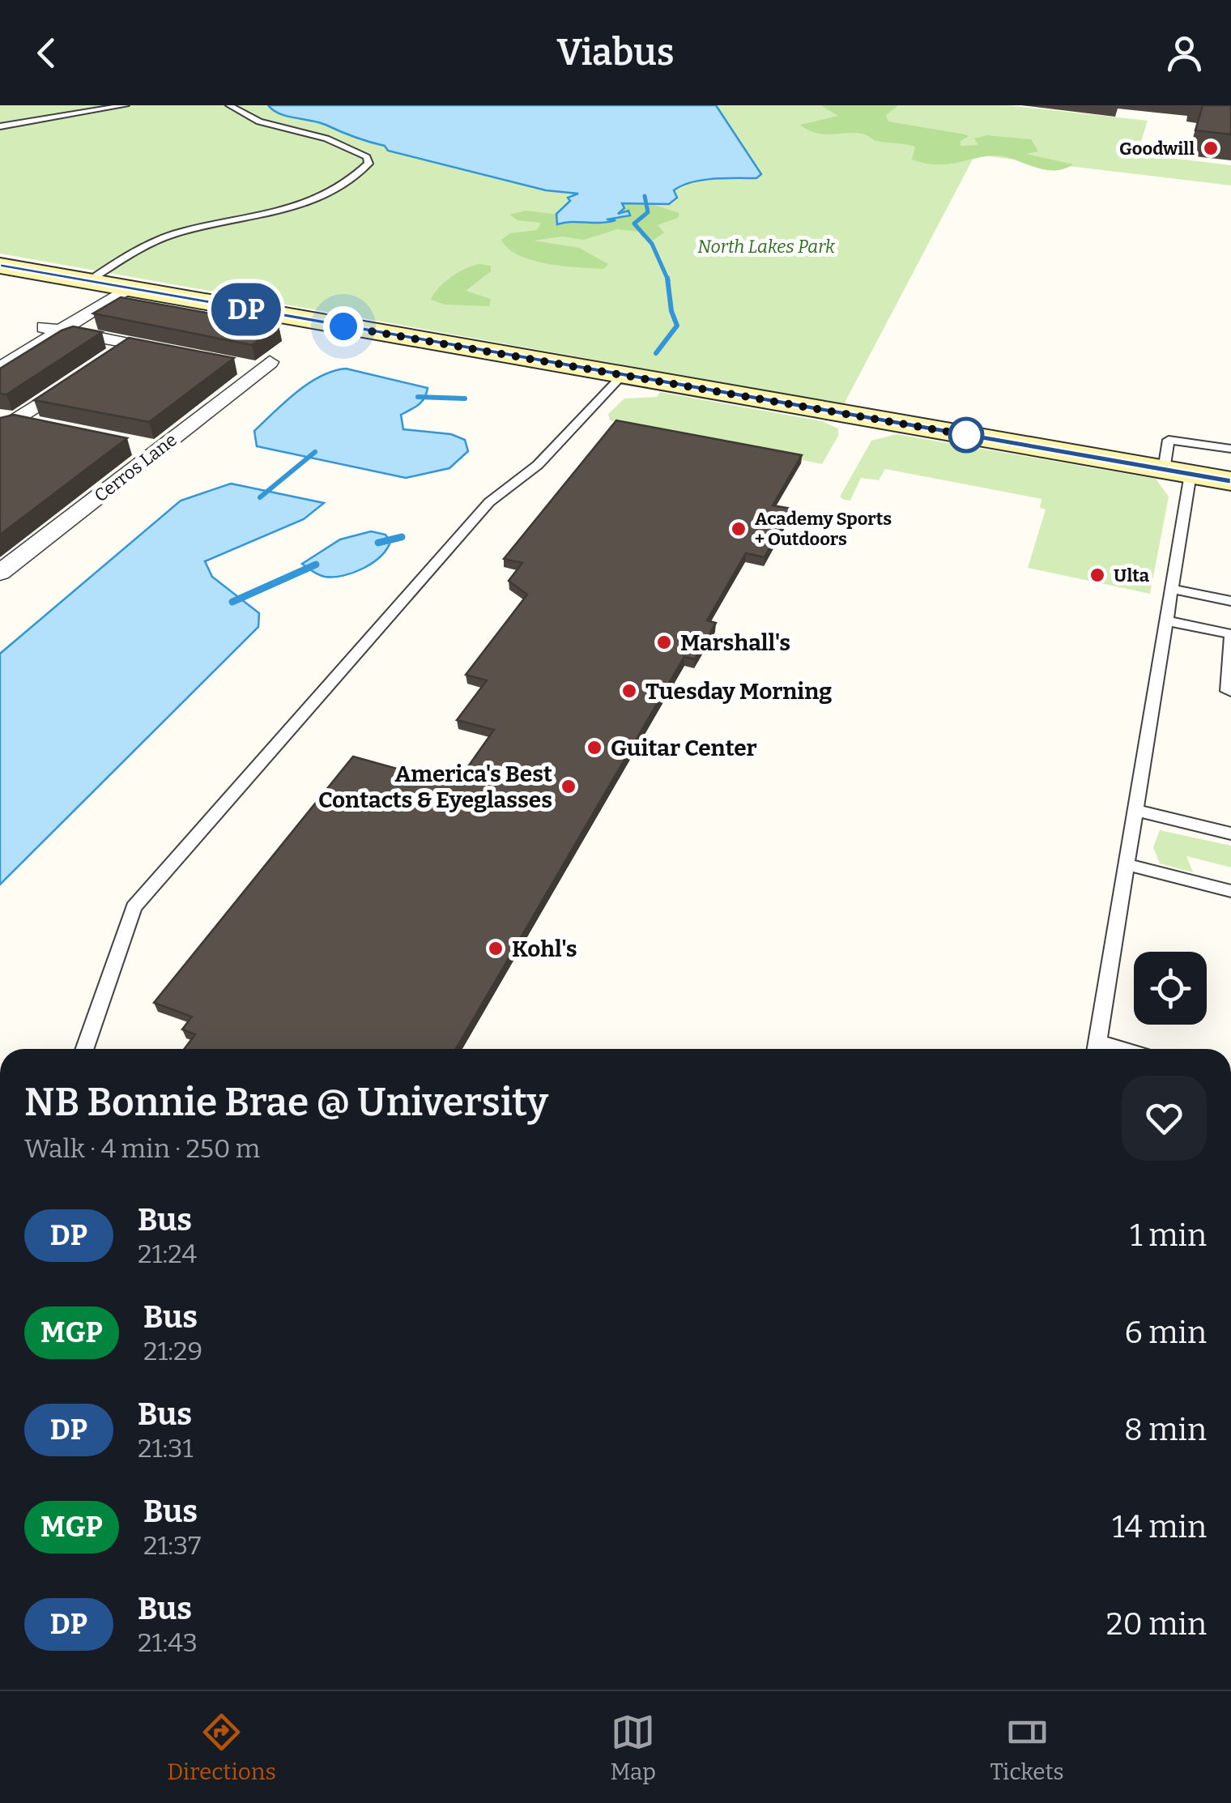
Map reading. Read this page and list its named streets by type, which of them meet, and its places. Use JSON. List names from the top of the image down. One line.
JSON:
{"streets":{"street":["Cerros Lane"]},"parks":["North Lakes Park"],"places":["Goodwill","Academy Sports + Outdoors","Ulta","Marshall's","Tuesday Morning","Guitar Center","America's Best Contacts & Eyeglasses","Kohl's"],"lines":["bus line DP"],"page":{"header":"Viabus","on_map":"DP","heading":["NB Bonnie Brae @ University","Walk · 4 min · 250 m"],"list":[{"mark":"DP","name":"Bus","note":"21:24","value":"1 min"},{"mark":"MGP","name":"Bus","note":"21:29","value":"6 min"},{"mark":"DP","name":"Bus","note":"21:31","value":"8 min"},{"mark":"MGP","name":"Bus","note":"21:37","value":"14 min"},{"mark":"DP","name":"Bus","note":"21:43","value":"20 min"}],"tabs":["Directions","Map","Tickets"]}}
